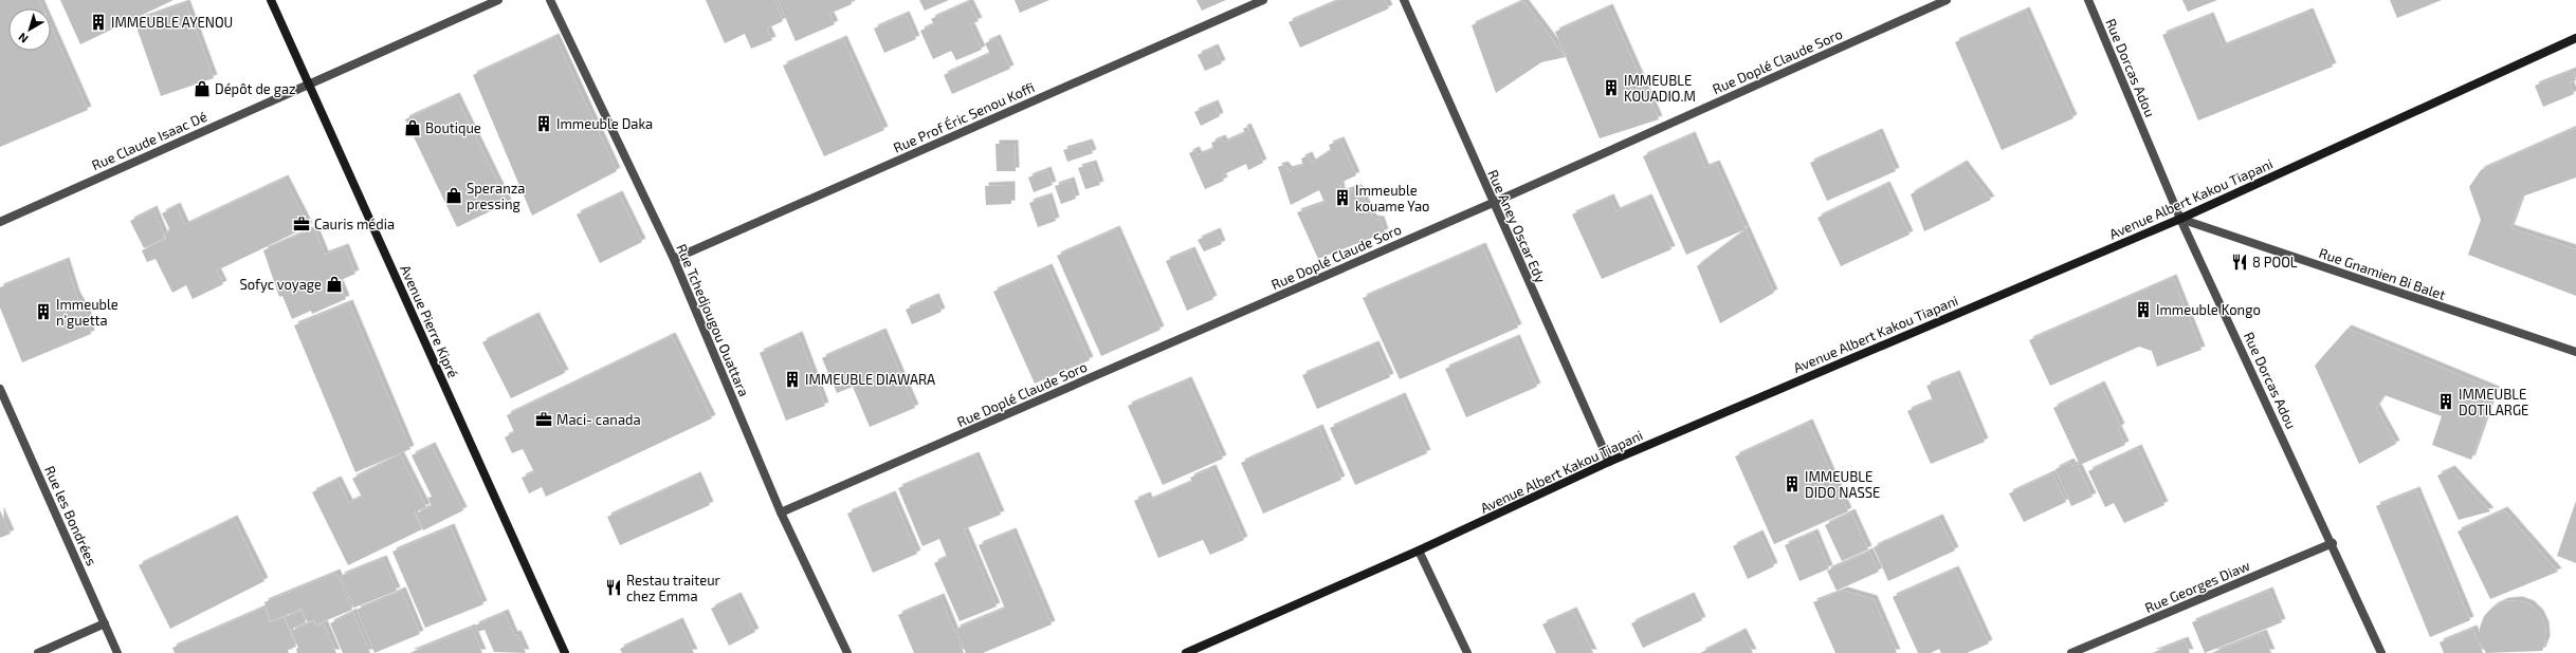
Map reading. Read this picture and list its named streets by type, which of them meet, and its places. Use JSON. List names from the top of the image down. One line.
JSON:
{"streets":{"street":["Rue Doplé Claude Soro","Rue Dorcas Adou","Rue Prof Éric Senou Koffi","Rue Claude Isaac Dé","Avenue Albert Kakou Tiapani","Rue Aney Oscar Edy","Rue Gnamien Bi Balet","Rue Tchedjougou Ouattara","Avenue Pierre Kipré","Rue les Bondrées","Rue Georges Diaw"]},"crossings":[["Rue Doplé Claude Soro","Rue Aney Oscar Edy"],["Rue Doplé Claude Soro","Rue Tchedjougou Ouattara"],["Rue Dorcas Adou","Avenue Albert Kakou Tiapani"],["Rue Dorcas Adou","Rue Gnamien Bi Balet"],["Rue Dorcas Adou","Rue Georges Diaw"],["Rue Prof Éric Senou Koffi","Rue Tchedjougou Ouattara"],["Rue Claude Isaac Dé","Avenue Pierre Kipré"],["Avenue Albert Kakou Tiapani","Rue Aney Oscar Edy"],["Avenue Albert Kakou Tiapani","Rue Gnamien Bi Balet"]],"places":{"building":["IMMEUBLE AYENOU","IMMEUBLE KOUADIO.M","Immeuble Daka","Immeuble kouame Yao","Immeuble Kongo","Immeuble n'guetta","IMMEUBLE DIAWARA","IMMEUBLE DOTILARGE","IMMEUBLE DIDO NASSE"],"shop":["Dépôt de gaz","Boutique","Speranza pressing","Sofyc voyage"],"office":["Cauris média","Maci- canada"],"restaurant":["8 POOL","Restau traiteur chez Emma"]},"north":"bottom left"}
